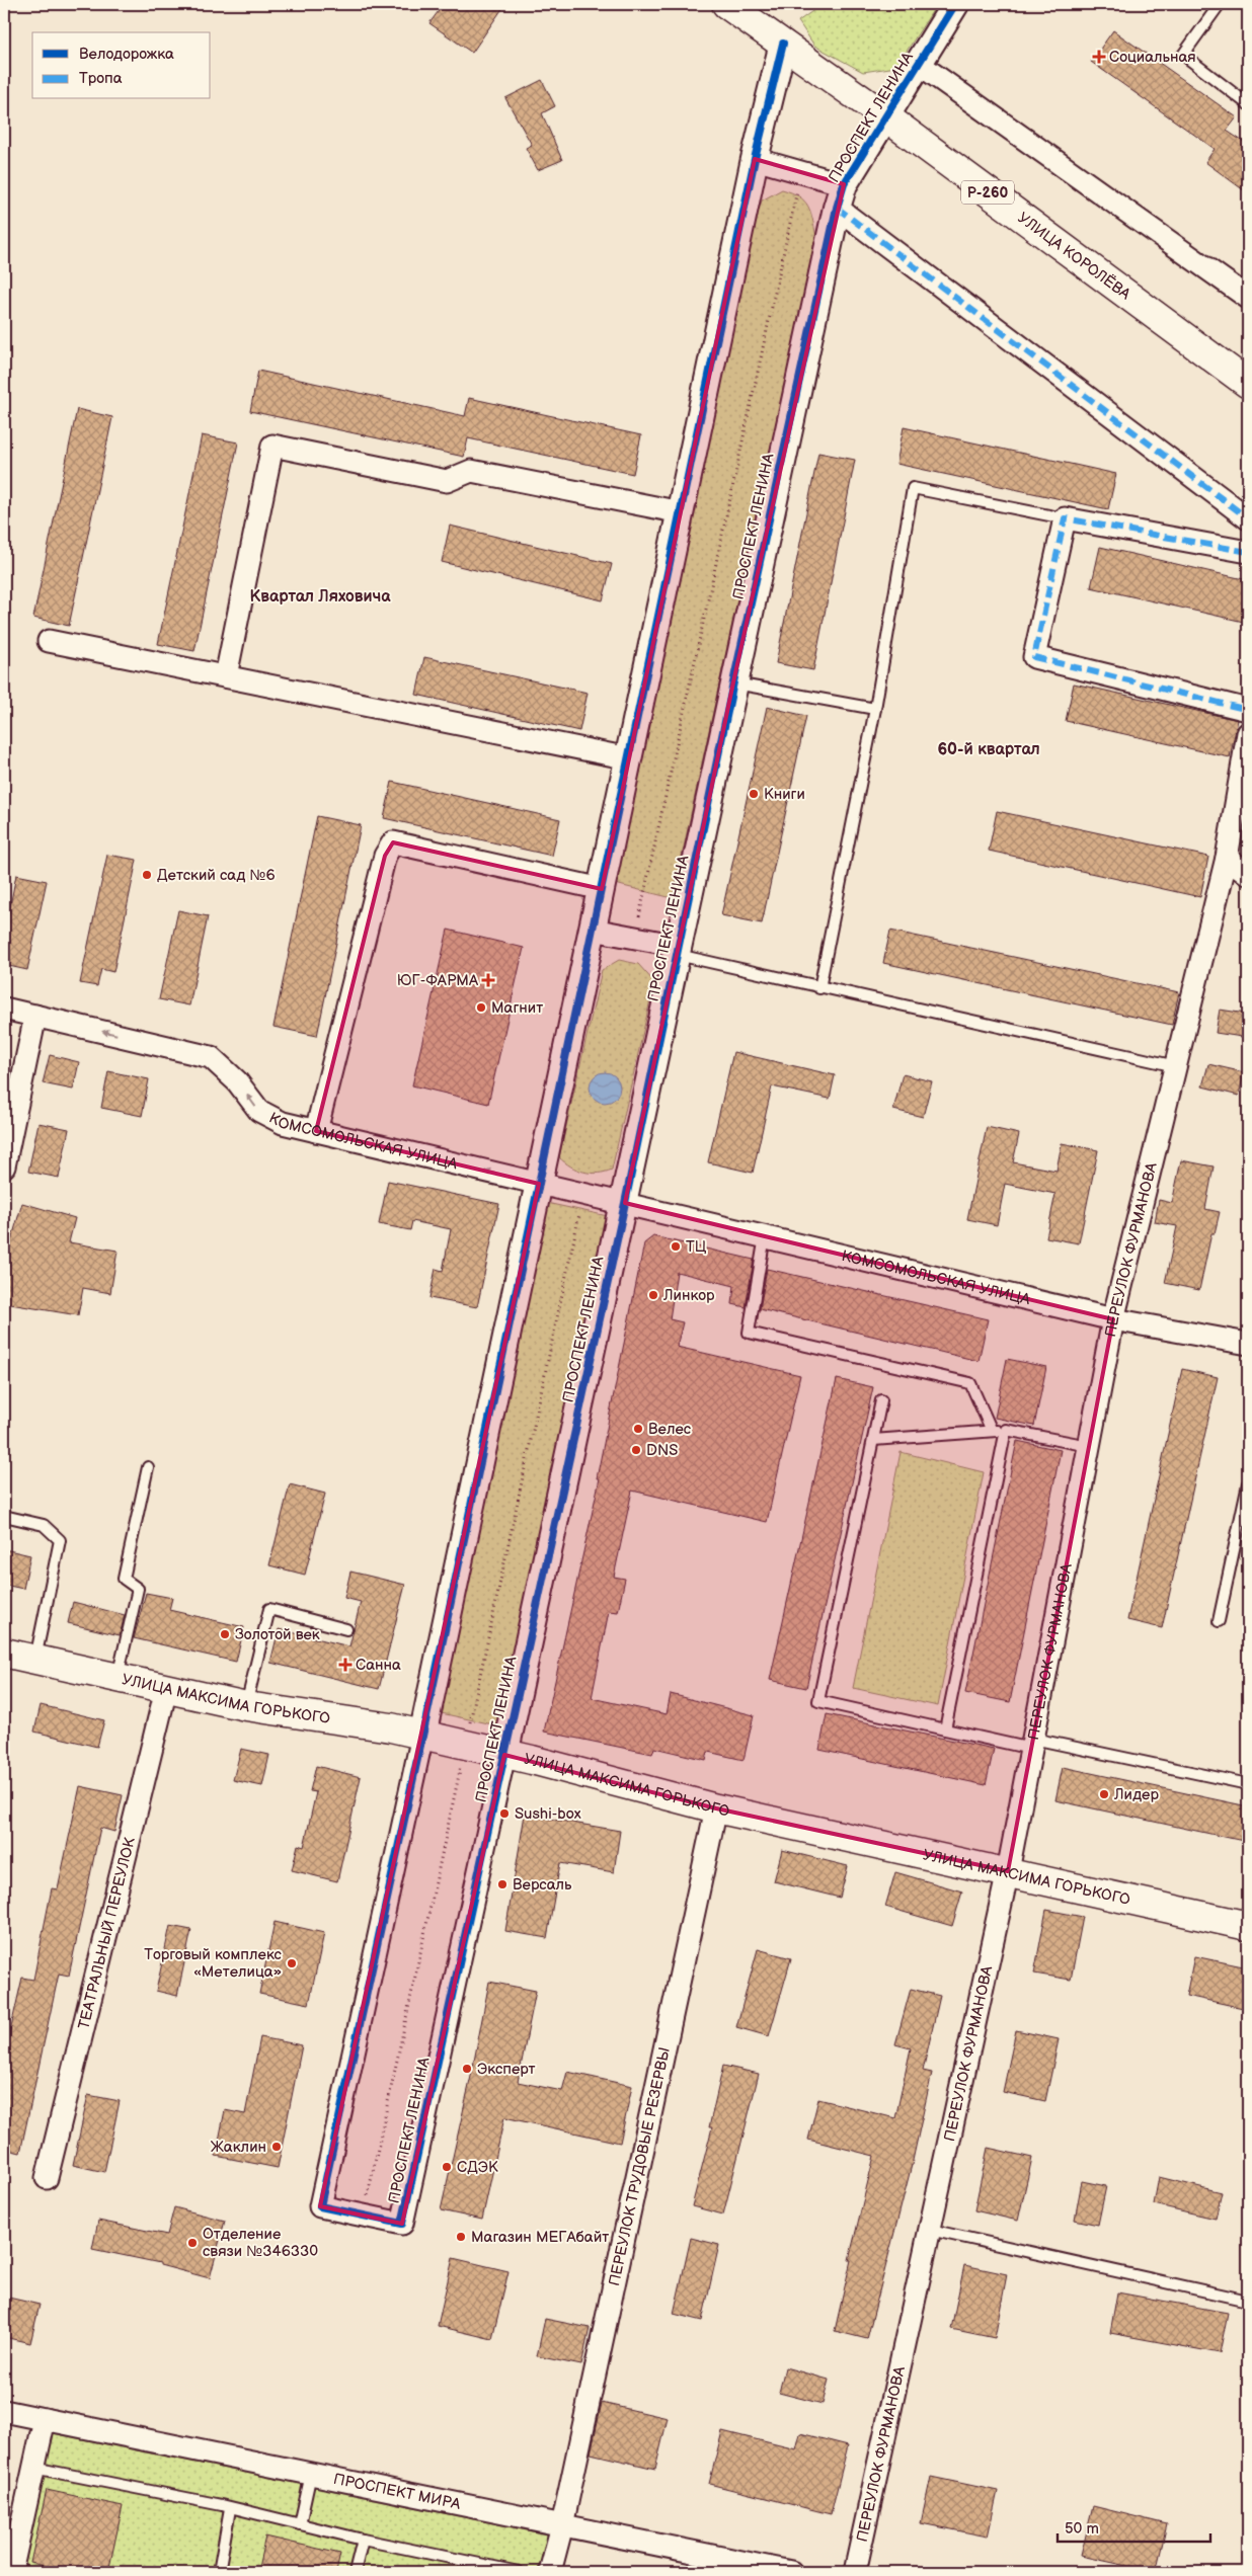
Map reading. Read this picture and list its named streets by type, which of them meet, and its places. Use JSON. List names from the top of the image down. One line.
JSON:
{"streets":{"main road":["Р-260","УЛИЦА КОРОЛЁВА","УЛИЦА МАКСИМА ГОРЬКОГО"],"street":["ПРОСПЕКТ ЛЕНИНА","КОМСОМОЛЬСКАЯ УЛИЦА","ПЕРЕУЛОК ФУРМАНОВА","ТЕАТРАЛЬНЫЙ ПЕРЕУЛОК","ПЕРЕУЛОК ТРУДОВЫЕ РЕЗЕРВЫ","ПРОСПЕКТ МИРА"]},"crossings":[["ПРОСПЕКТ ЛЕНИНА","УЛИЦА КОРОЛЁВА"],["ПРОСПЕКТ ЛЕНИНА","КОМСОМОЛЬСКАЯ УЛИЦА"],["ПРОСПЕКТ ЛЕНИНА","УЛИЦА МАКСИМА ГОРЬКОГО"],["КОМСОМОЛЬСКАЯ УЛИЦА","ПЕРЕУЛОК ФУРМАНОВА"],["ПЕРЕУЛОК ФУРМАНОВА","УЛИЦА МАКСИМА ГОРЬКОГО"],["УЛИЦА МАКСИМА ГОРЬКОГО","ТЕАТРАЛЬНЫЙ ПЕРЕУЛОК"],["УЛИЦА МАКСИМА ГОРЬКОГО","ПЕРЕУЛОК ТРУДОВЫЕ РЕЗЕРВЫ"],["ПЕРЕУЛОК ТРУДОВЫЕ РЕЗЕРВЫ","ПРОСПЕКТ МИРА"]],"one_way":["КОМСОМОЛЬСКАЯ УЛИЦА"],"districts":["Квартал Ляховича","60-й квартал"],"places":{"health":["Социальная","ЮГ-ФАРМА","Санна"],"other":["Книги","Детский сад №6","Магнит","ТЦ","Линкор","Велес","DNS","Золотой век","Лидер","Sushi-box","Версаль","Торговый комплекс «Метелица»","Эксперт","Жаклин","СДЭК","Магазин МЕГАбайт","Отделение связи №346330"]},"legend":["Велодорожка","Тропа"],"scale_bar":"50 m"}
